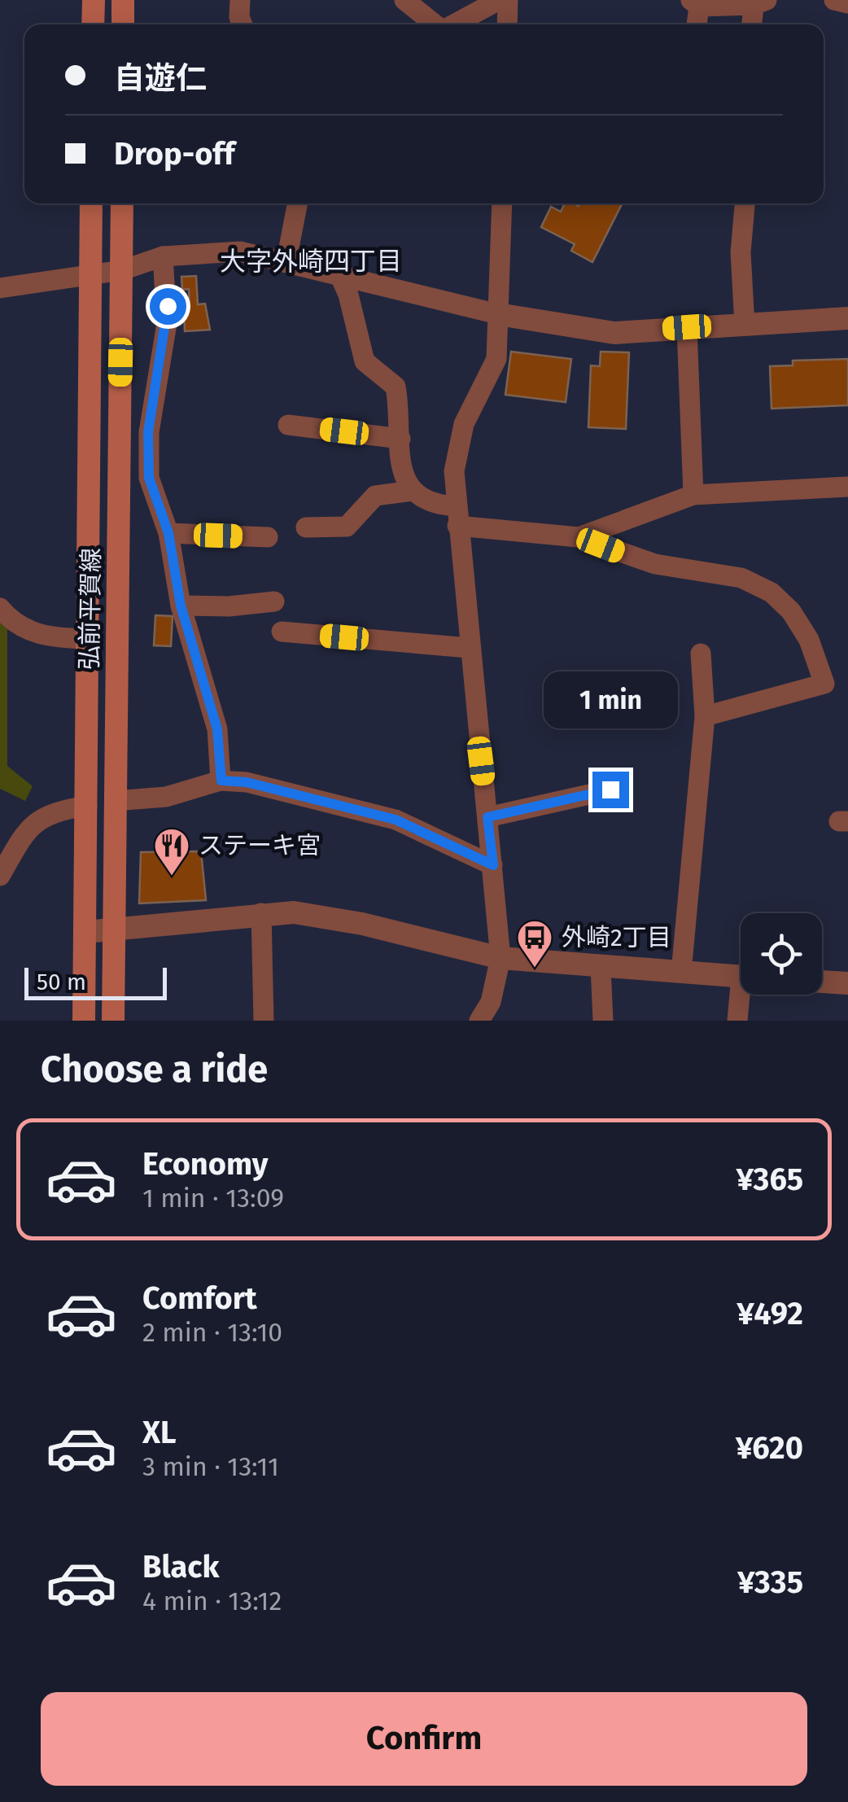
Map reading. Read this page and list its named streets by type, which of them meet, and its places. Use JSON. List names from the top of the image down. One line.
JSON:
{"streets":{"main road":["弘前平賀線"]},"districts":["大字外崎四丁目"],"places":{"restaurant":["ステーキ宮"],"bus stop":["外崎2丁目"]},"scale_bar":"50 m","page":{"banner":["自遊仁","Drop-off"],"bubble":"1 min","scale":"50 m","heading":"Choose a ride","list":[{"name":"Economy","note":"1 min · 13:09","value":"¥365"},{"name":"Comfort","note":"2 min · 13:10","value":"¥492"},{"name":"XL","note":"3 min · 13:11","value":"¥620"},{"name":"Black","note":"4 min · 13:12","value":"¥335"}],"buttons":"Confirm"}}
